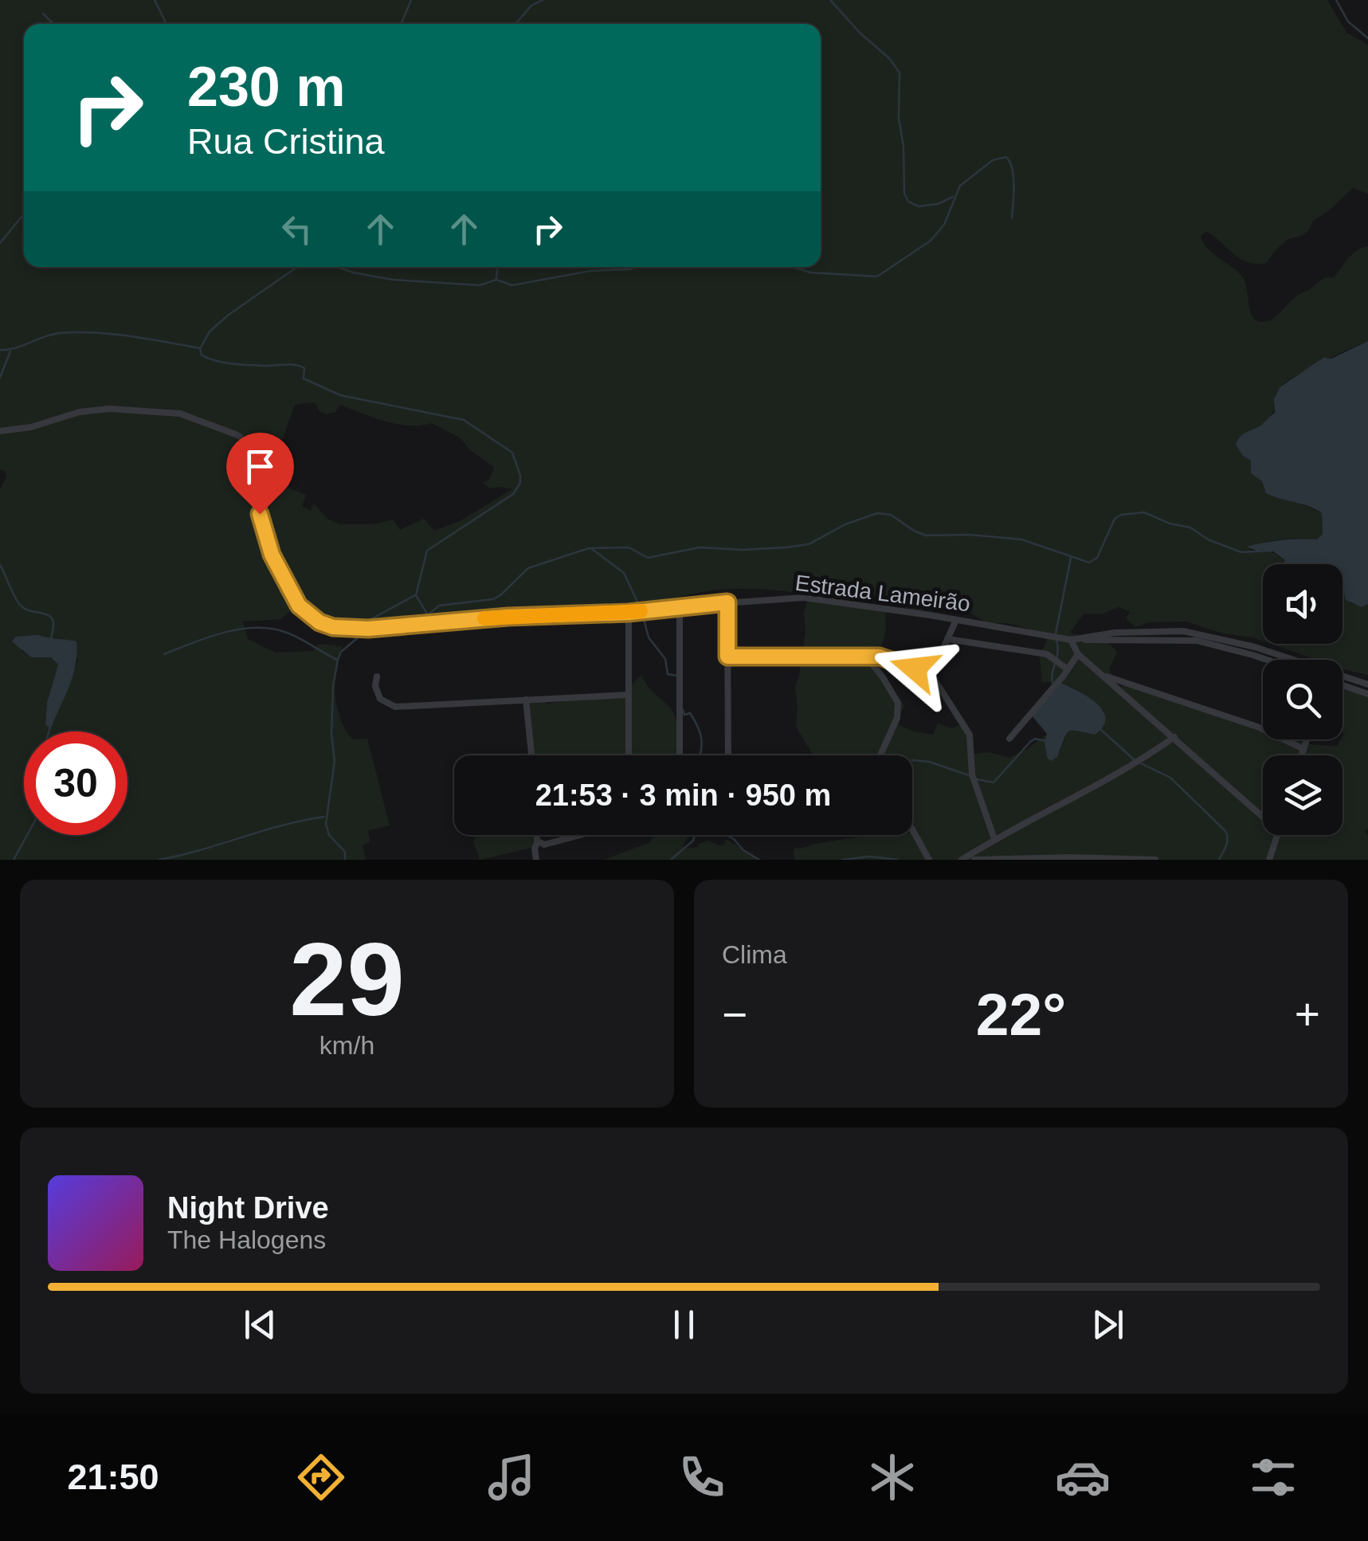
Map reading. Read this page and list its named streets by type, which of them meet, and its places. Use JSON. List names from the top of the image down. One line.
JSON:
{"streets":{"street":["Estrada Lameirão"]},"page":{"turn":["230 m","Rua Cristina"],"limit":"30","trip":"21:53 · 3 min · 950 m","tile":[["29","km/h"],"Clima"],"heat":["−","22°","+"],"song":["Night Drive","The Halogens"],"tabs":"21:50"}}
